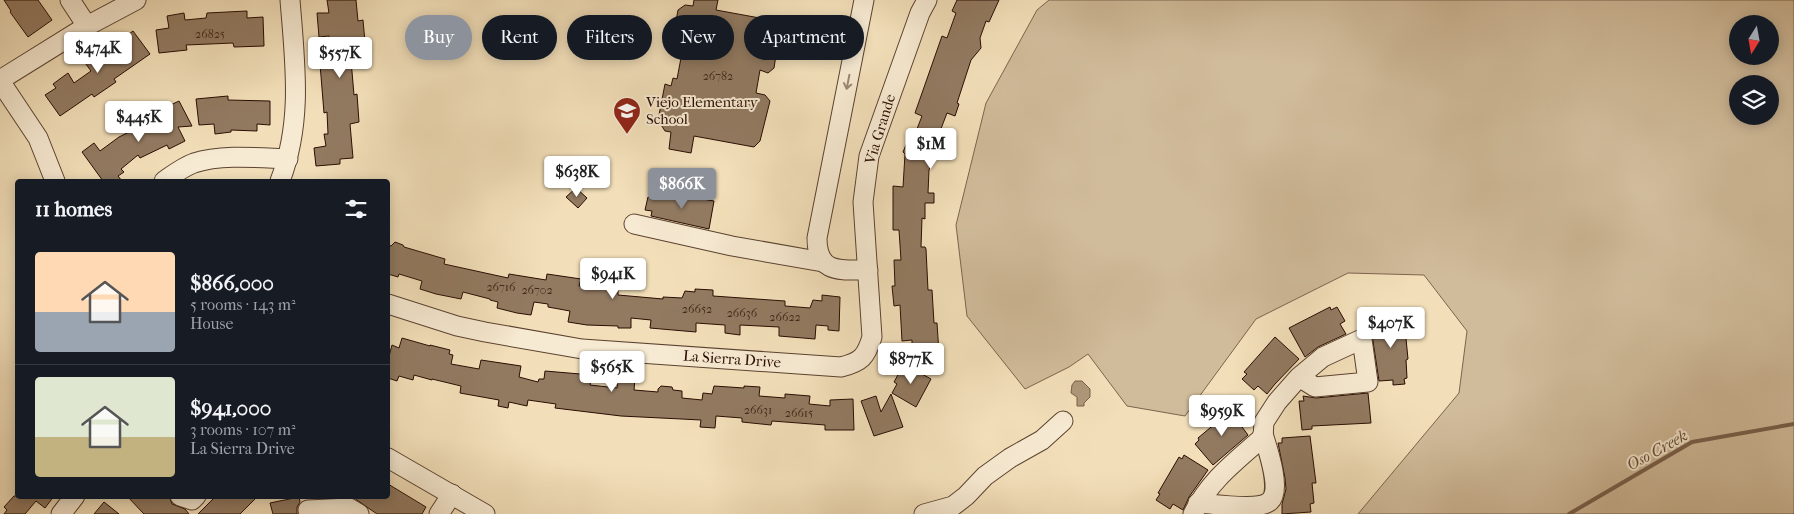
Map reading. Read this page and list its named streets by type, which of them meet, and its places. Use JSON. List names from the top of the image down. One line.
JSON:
{"streets":{"street":["Via Grande","La Sierra Drive"]},"crossings":[["Via Grande","La Sierra Drive"]],"water":["Oso Creek"],"places":{"school or university":["Viejo Elementary School"]},"house_numbers":["26825","26782","26716","26702","26652","26636","26622","26631","26615"],"north":"bottom","page":{"chip":["Buy","Rent","Filters","New","Apartment"],"price":["$474K","$557K","$445K","$1M","$638K","$866K","$941K","$407K","$877K","$565K","$959K"],"heading":"11 homes","list":[{"name":"$866,000","note":"5 rooms · 143 m² · House"},{"name":"$941,000","note":"3 rooms · 107 m² · La Sierra Drive"}]}}
